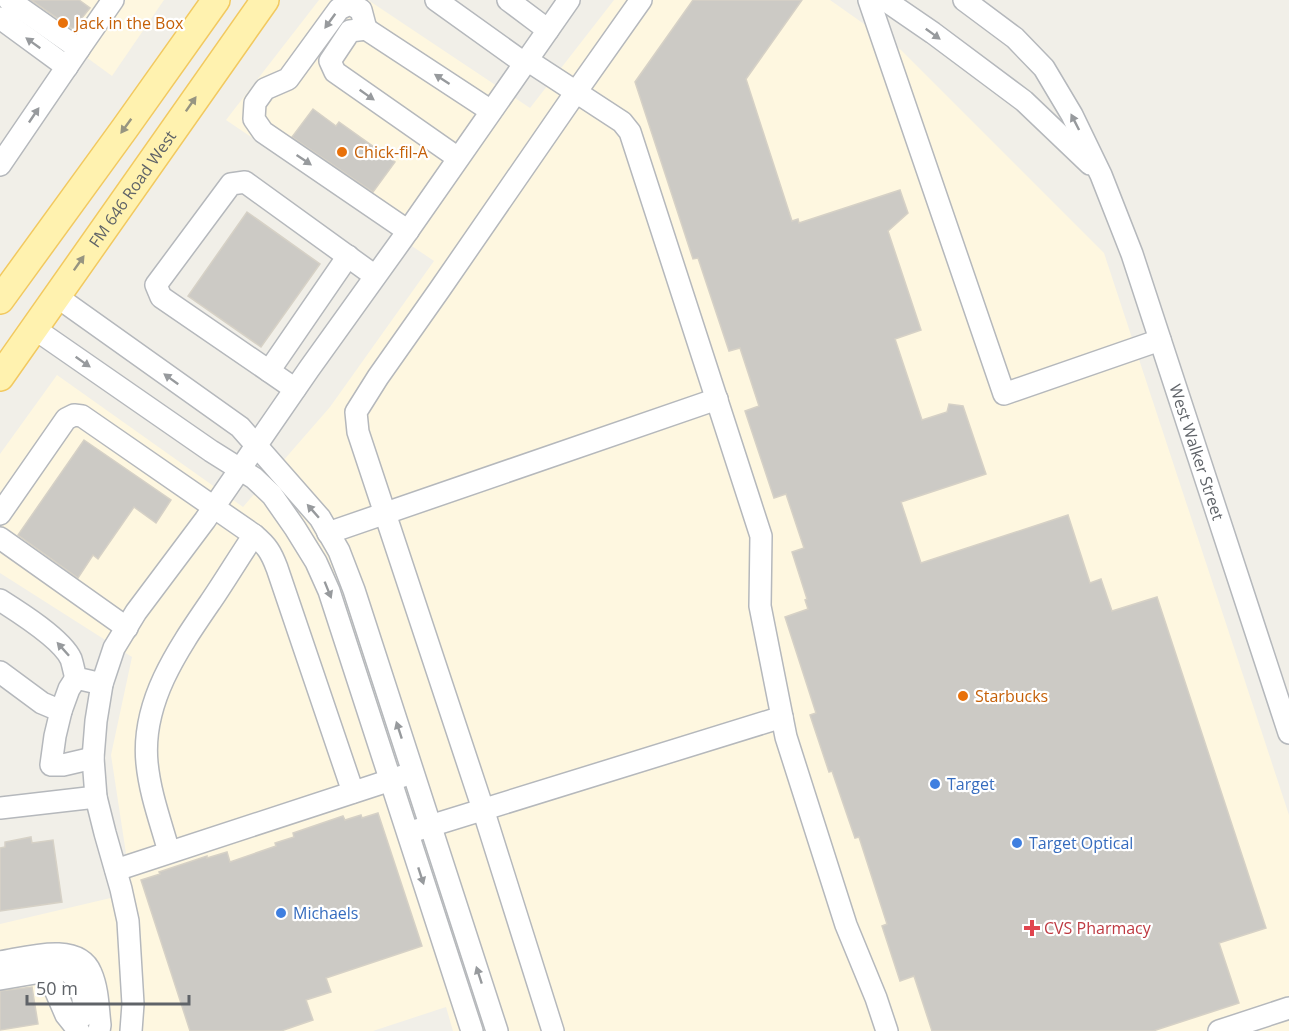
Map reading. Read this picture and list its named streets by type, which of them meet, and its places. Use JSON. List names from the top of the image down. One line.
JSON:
{"streets":{"main road":["FM 646 Road West"],"street":["West Walker Street"]},"places":{"other":["Jack in the Box","Chick-fil-A","Starbucks","Target","Target Optical","Michaels"],"health":["CVS Pharmacy"]},"scale_bar":"50 m"}
